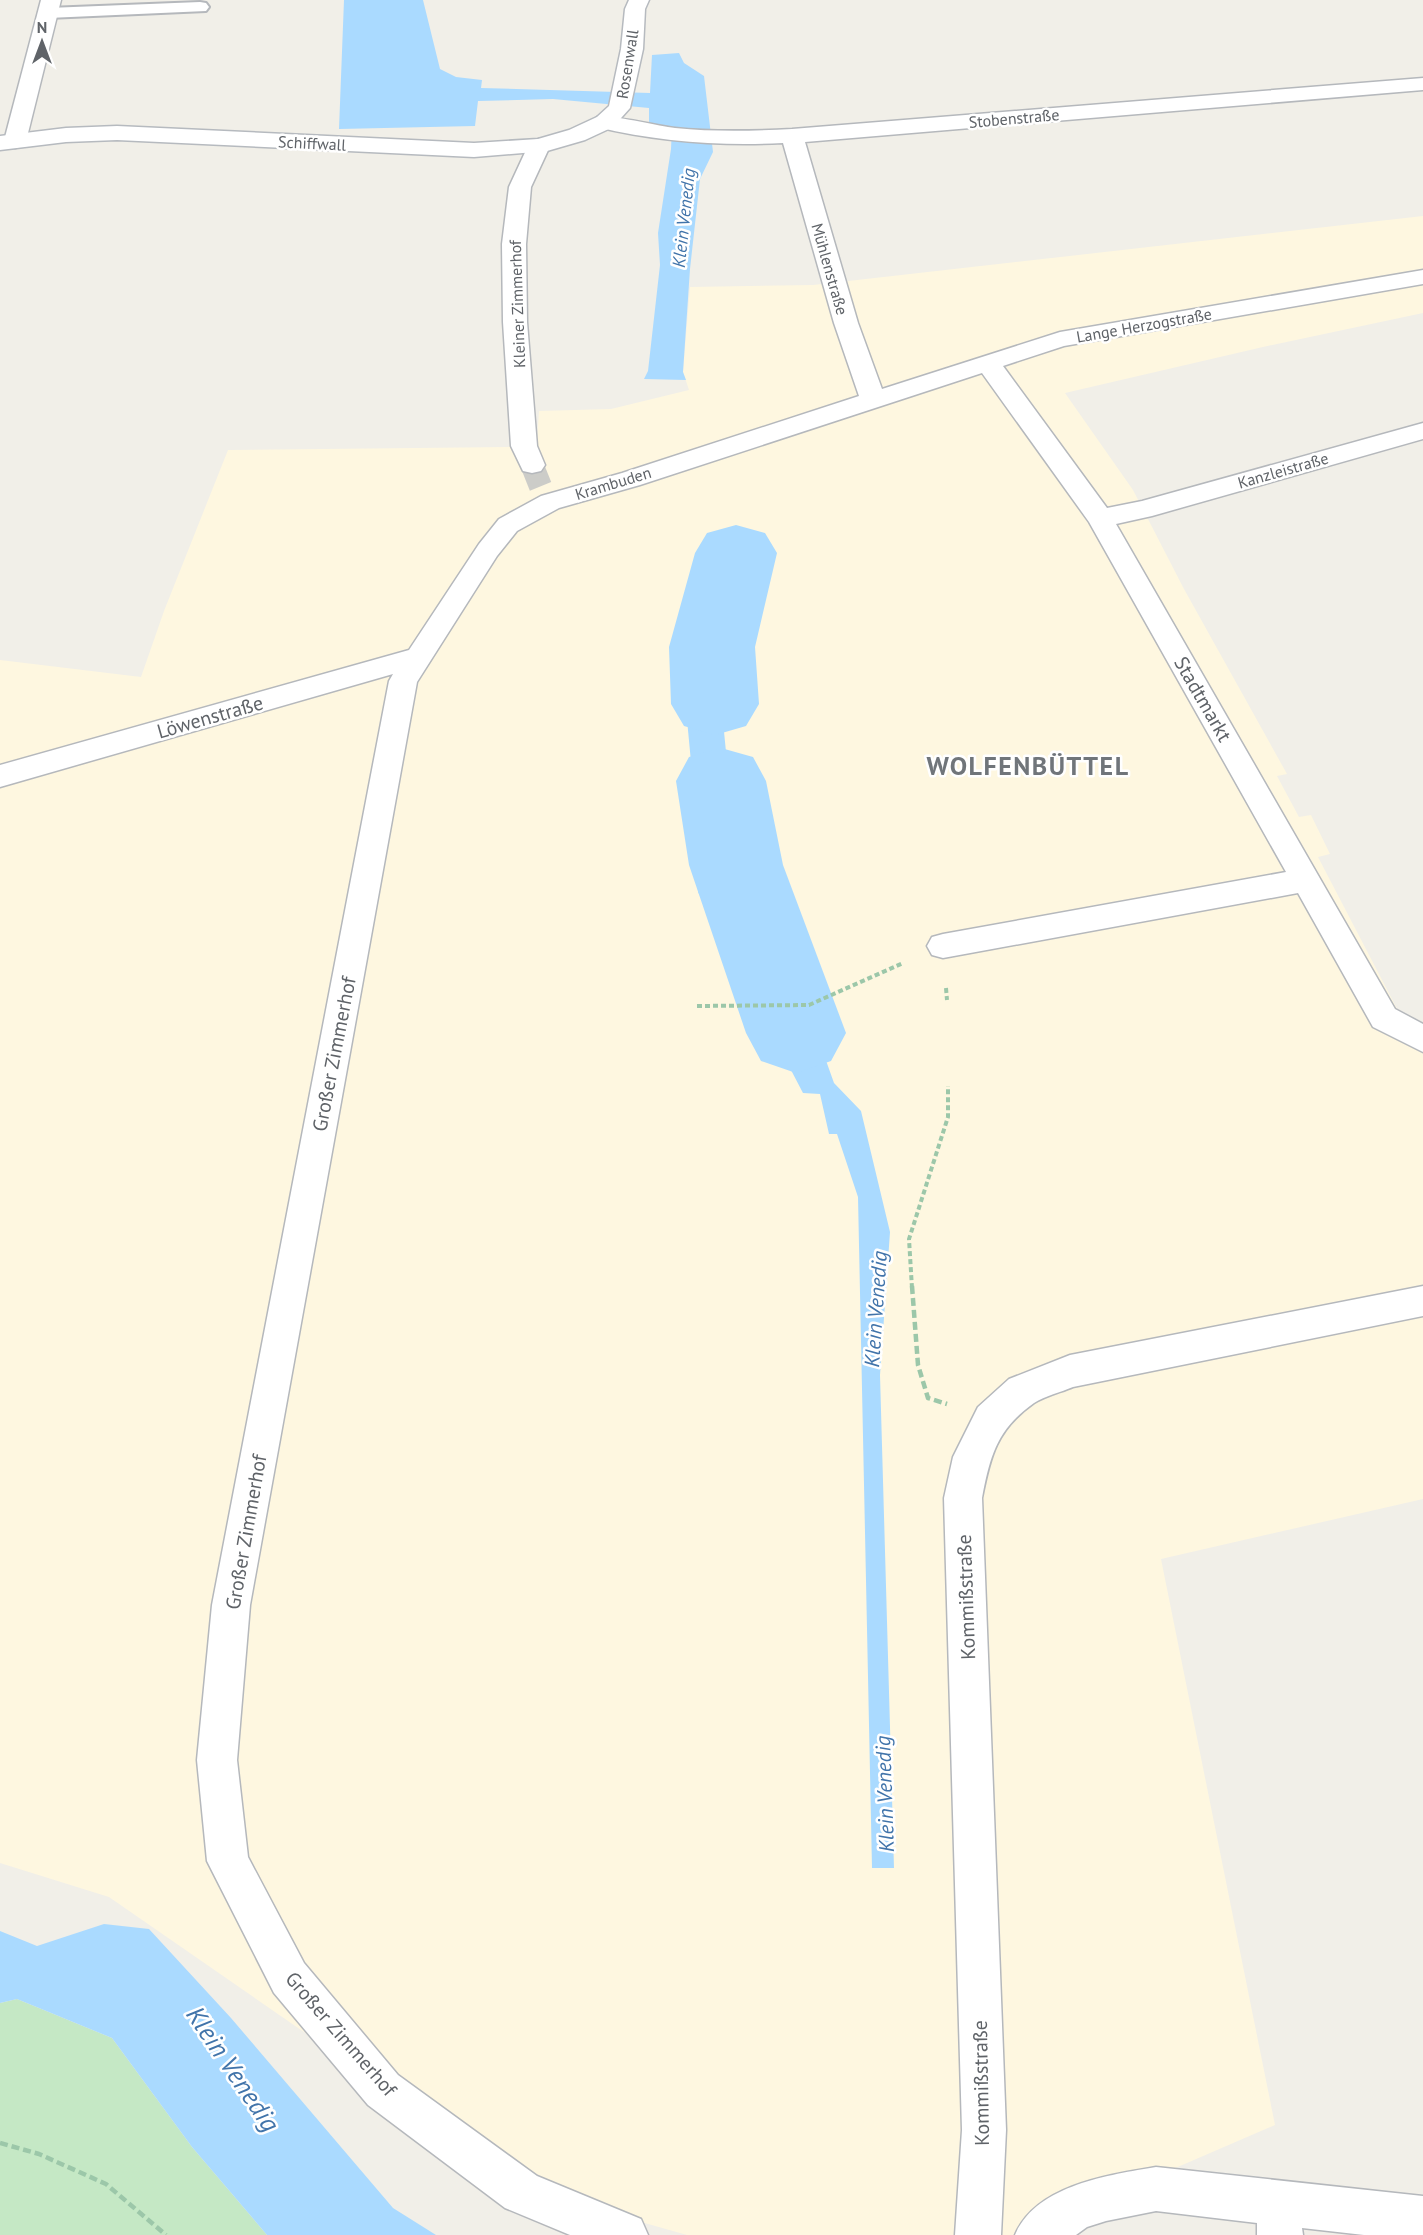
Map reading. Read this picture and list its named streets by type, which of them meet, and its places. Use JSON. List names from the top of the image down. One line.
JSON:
{"streets":{"street":["Rosenwall","Stobenstraße","Schiffwall","Mühlenstraße","Kleiner Zimmerhof","Lange Herzogstraße","Kanzleistraße","Krambuden","Stadtmarkt","Löwenstraße","Großer Zimmerhof","Kommißstraße"]},"crossings":[["Rosenwall","Stobenstraße"],["Rosenwall","Schiffwall"],["Stobenstraße","Schiffwall"],["Stobenstraße","Mühlenstraße"],["Schiffwall","Kleiner Zimmerhof"],["Mühlenstraße","Lange Herzogstraße"],["Mühlenstraße","Krambuden"],["Lange Herzogstraße","Krambuden"],["Lange Herzogstraße","Stadtmarkt"],["Kanzleistraße","Stadtmarkt"],["Krambuden","Löwenstraße"],["Krambuden","Großer Zimmerhof"],["Löwenstraße","Großer Zimmerhof"]],"districts":["WOLFENBÜTTEL"],"water":["Klein Venedig"],"north":"top"}
